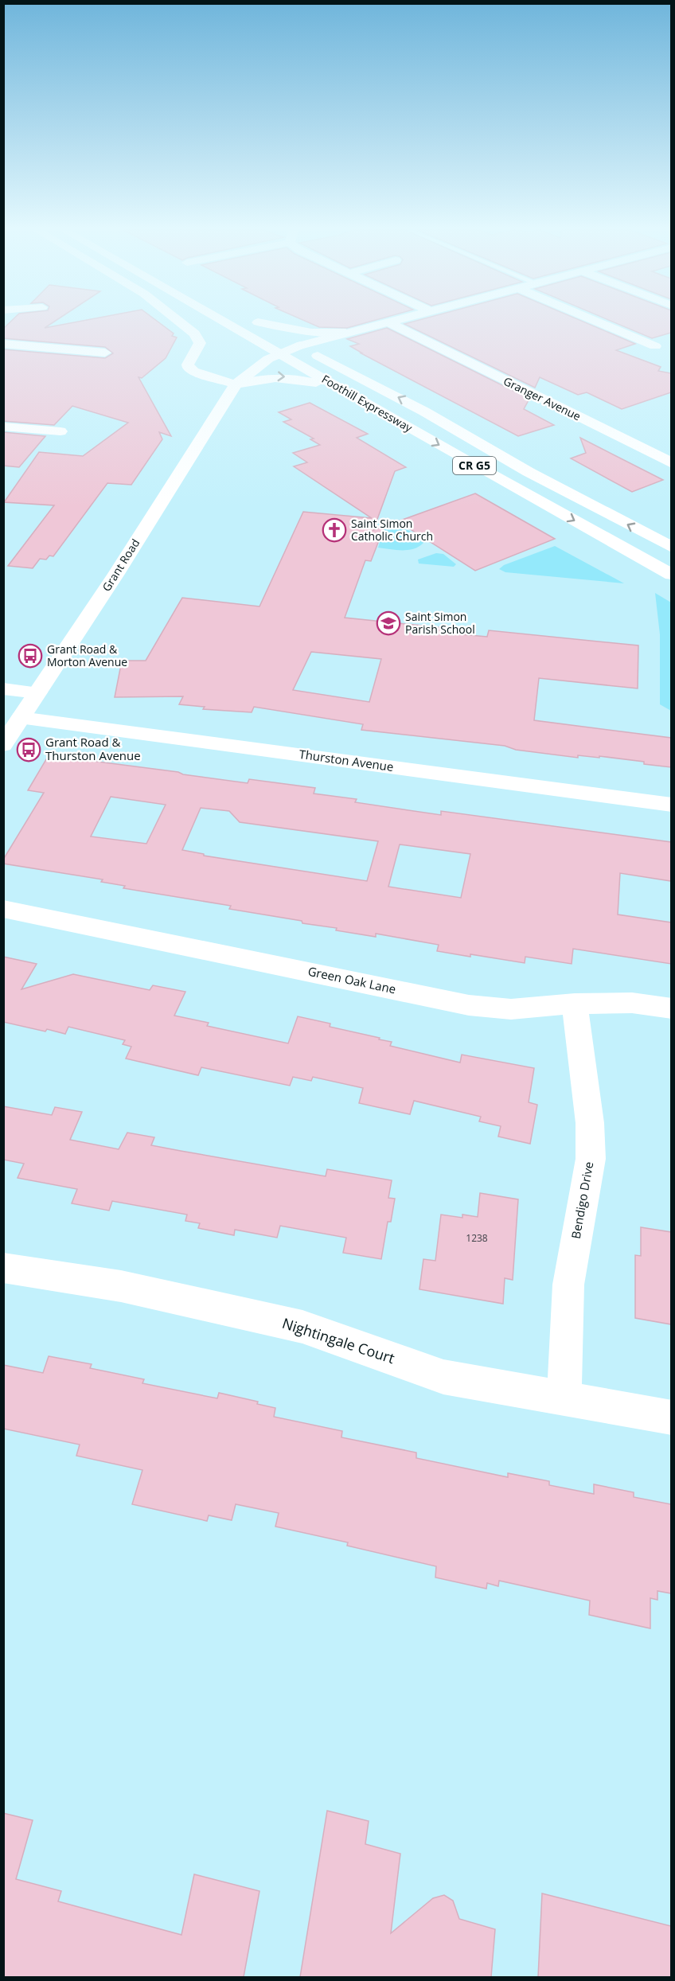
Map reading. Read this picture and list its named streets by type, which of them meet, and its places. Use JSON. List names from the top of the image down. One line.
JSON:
{"streets":{"main road":["Granger Avenue","Foothill Expressway","CR G5","Grant Road","Thurston Avenue","Green Oak Lane","Bendigo Drive","Nightingale Court"]},"crossings":[["Foothill Expressway","Grant Road"],["Grant Road","Thurston Avenue"],["Green Oak Lane","Bendigo Drive"],["Bendigo Drive","Nightingale Court"]],"places":{"church":["Saint Simon Catholic Church"],"school or university":["Saint Simon Parish School"],"bus stop":["Grant Road & Morton Avenue","Grant Road & Thurston Avenue"]},"house_numbers":["1238"]}
